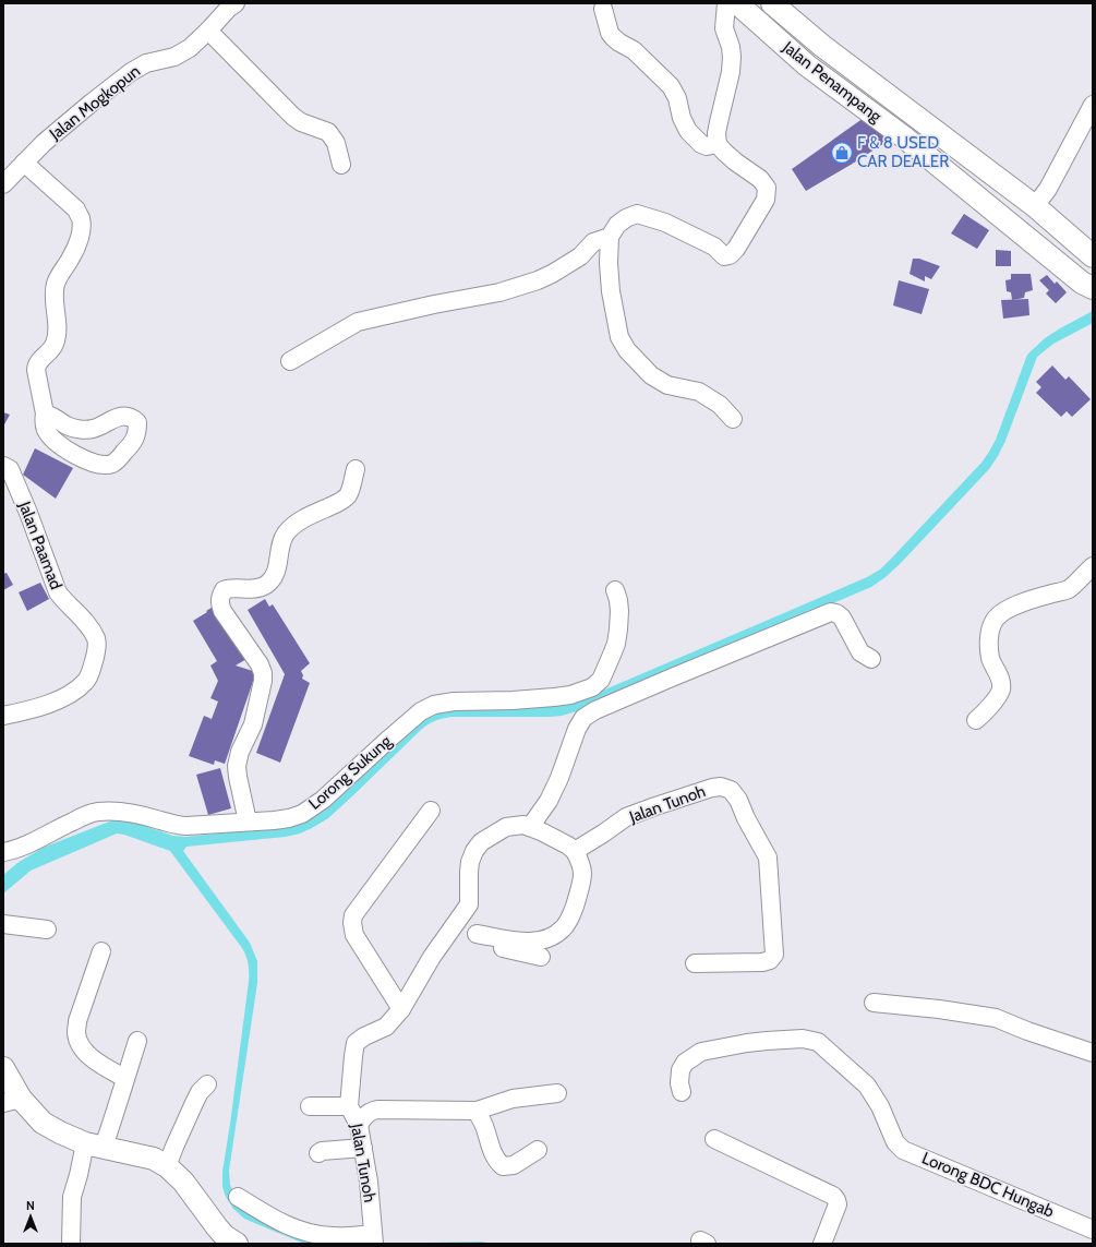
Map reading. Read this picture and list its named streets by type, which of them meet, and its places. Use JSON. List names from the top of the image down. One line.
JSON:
{"streets":{"main road":["Jalan Penampang"],"street":["Jalan Mogkopun","Jalan Paamad","Lorong Sukung","Jalan Tunoh","Lorong BDC Hungab"]},"places":{"shop":["F & 8 USED CAR DEALER"]},"north":"top"}
